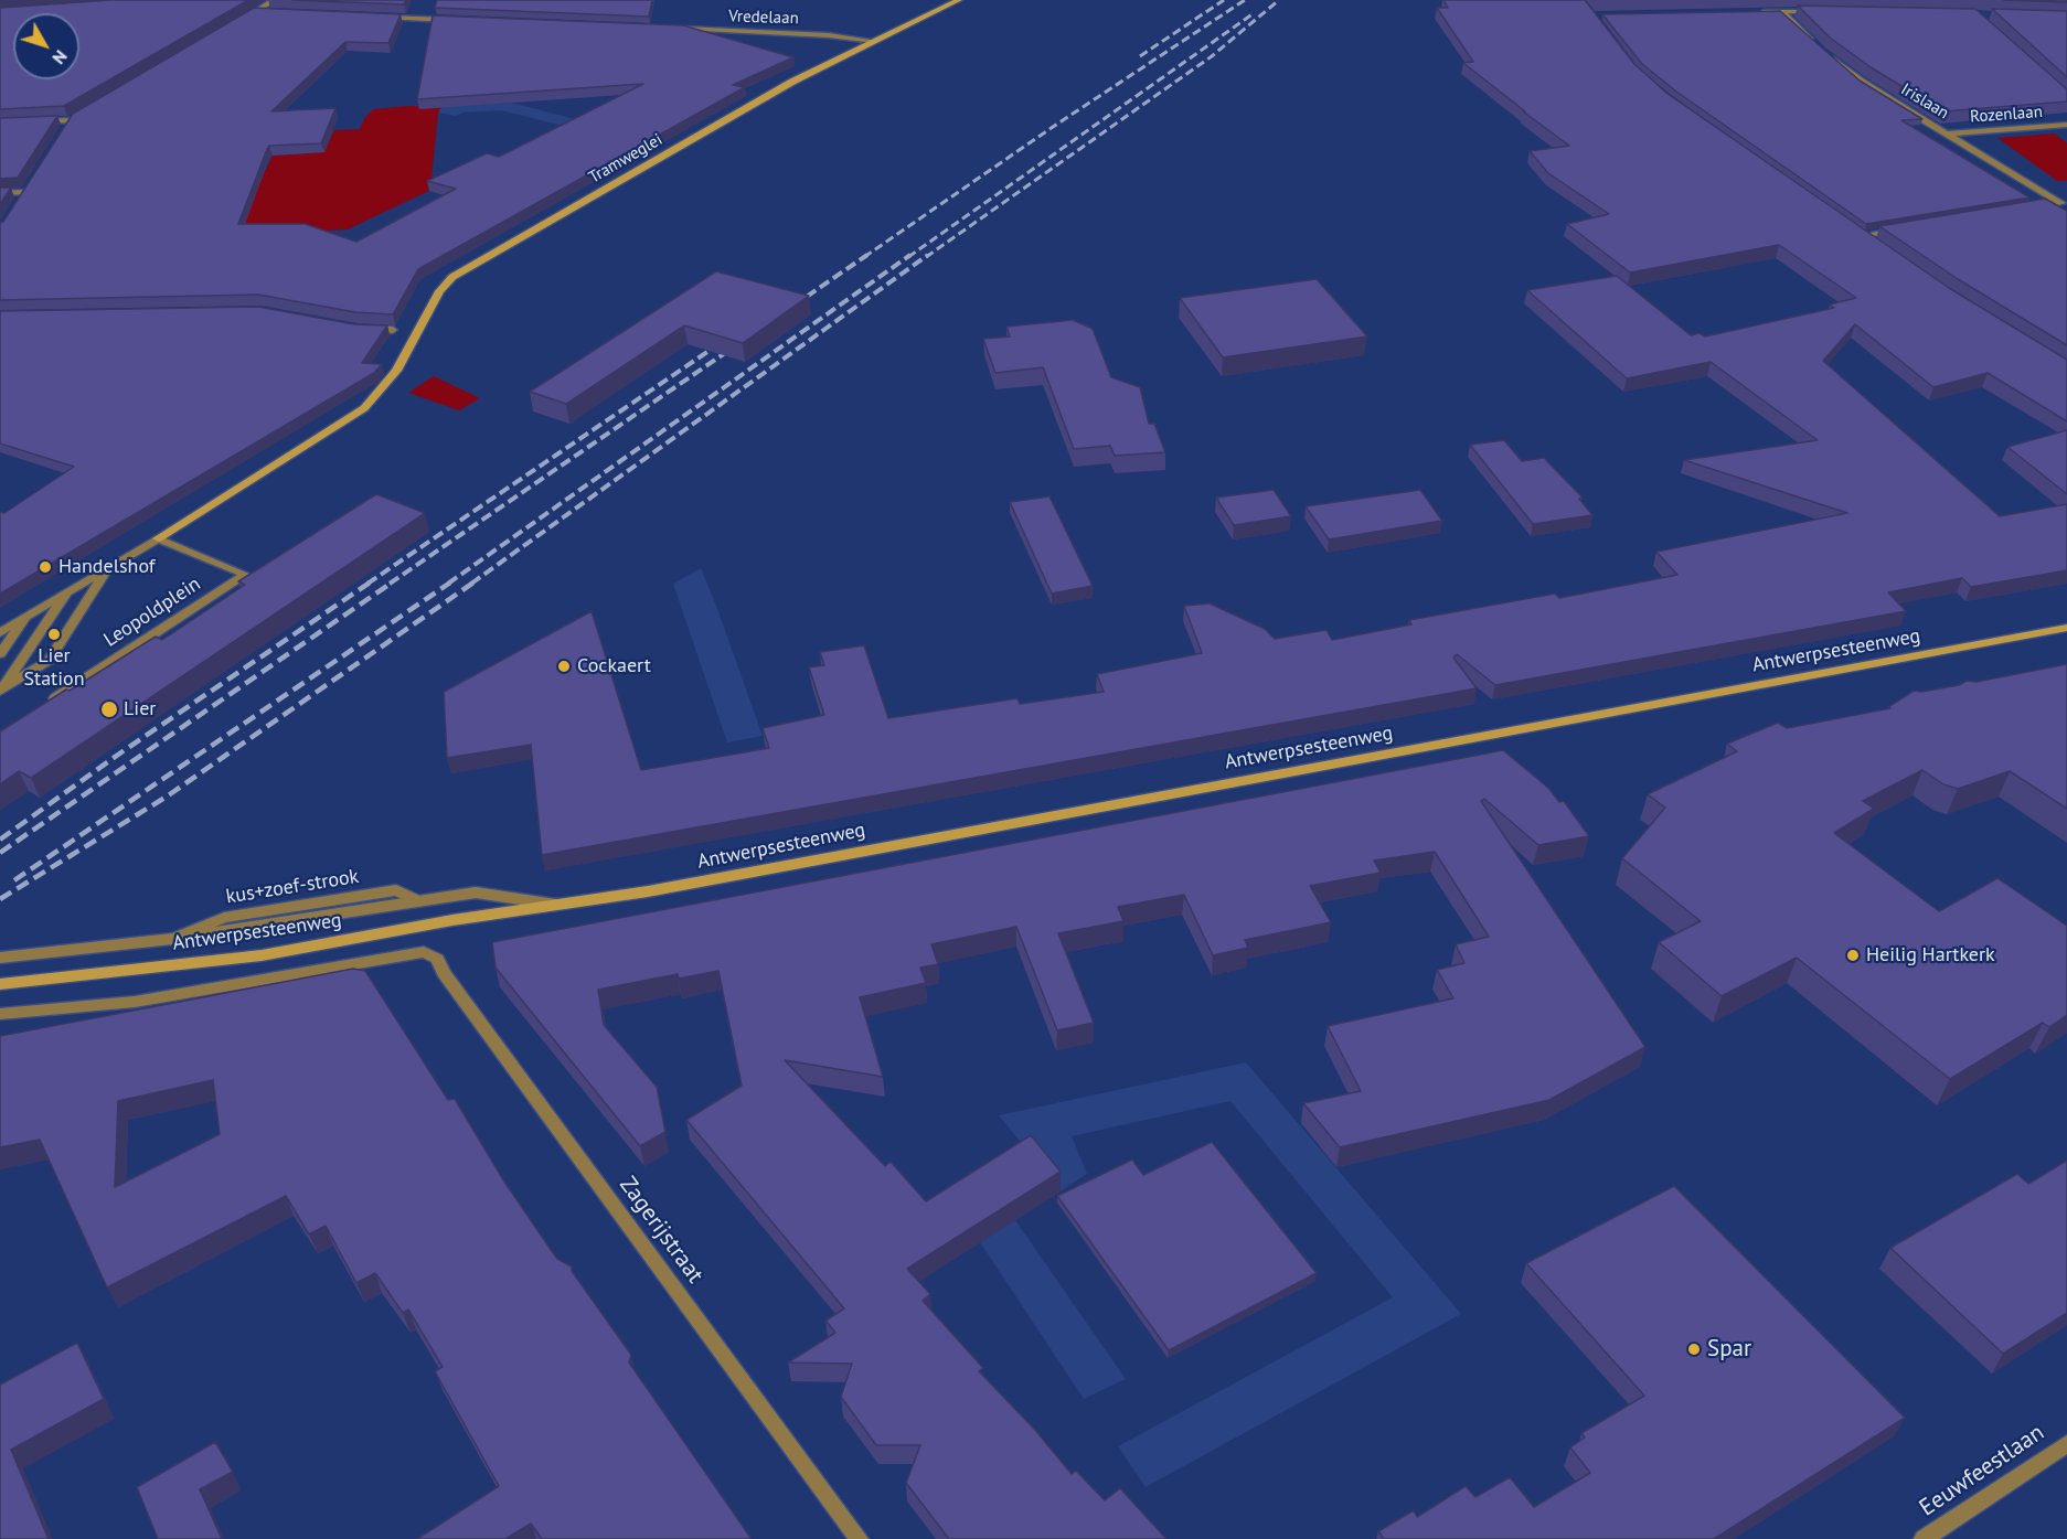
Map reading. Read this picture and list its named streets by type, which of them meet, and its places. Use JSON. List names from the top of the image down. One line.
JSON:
{"streets":{"street":["Vredelaan","Irislaan","Rozenlaan","Tramweglei","Leopoldplein","Antwerpsesteenweg","Zagerijstraat","Eeuwfeestlaan"]},"crossings":[["Vredelaan","Tramweglei"],["Irislaan","Rozenlaan"],["Tramweglei","Leopoldplein"]],"places":["Handelshof","Lier Station","Cockaert","Lier","Heilig Hartkerk","Spar"],"north":"bottom right"}
